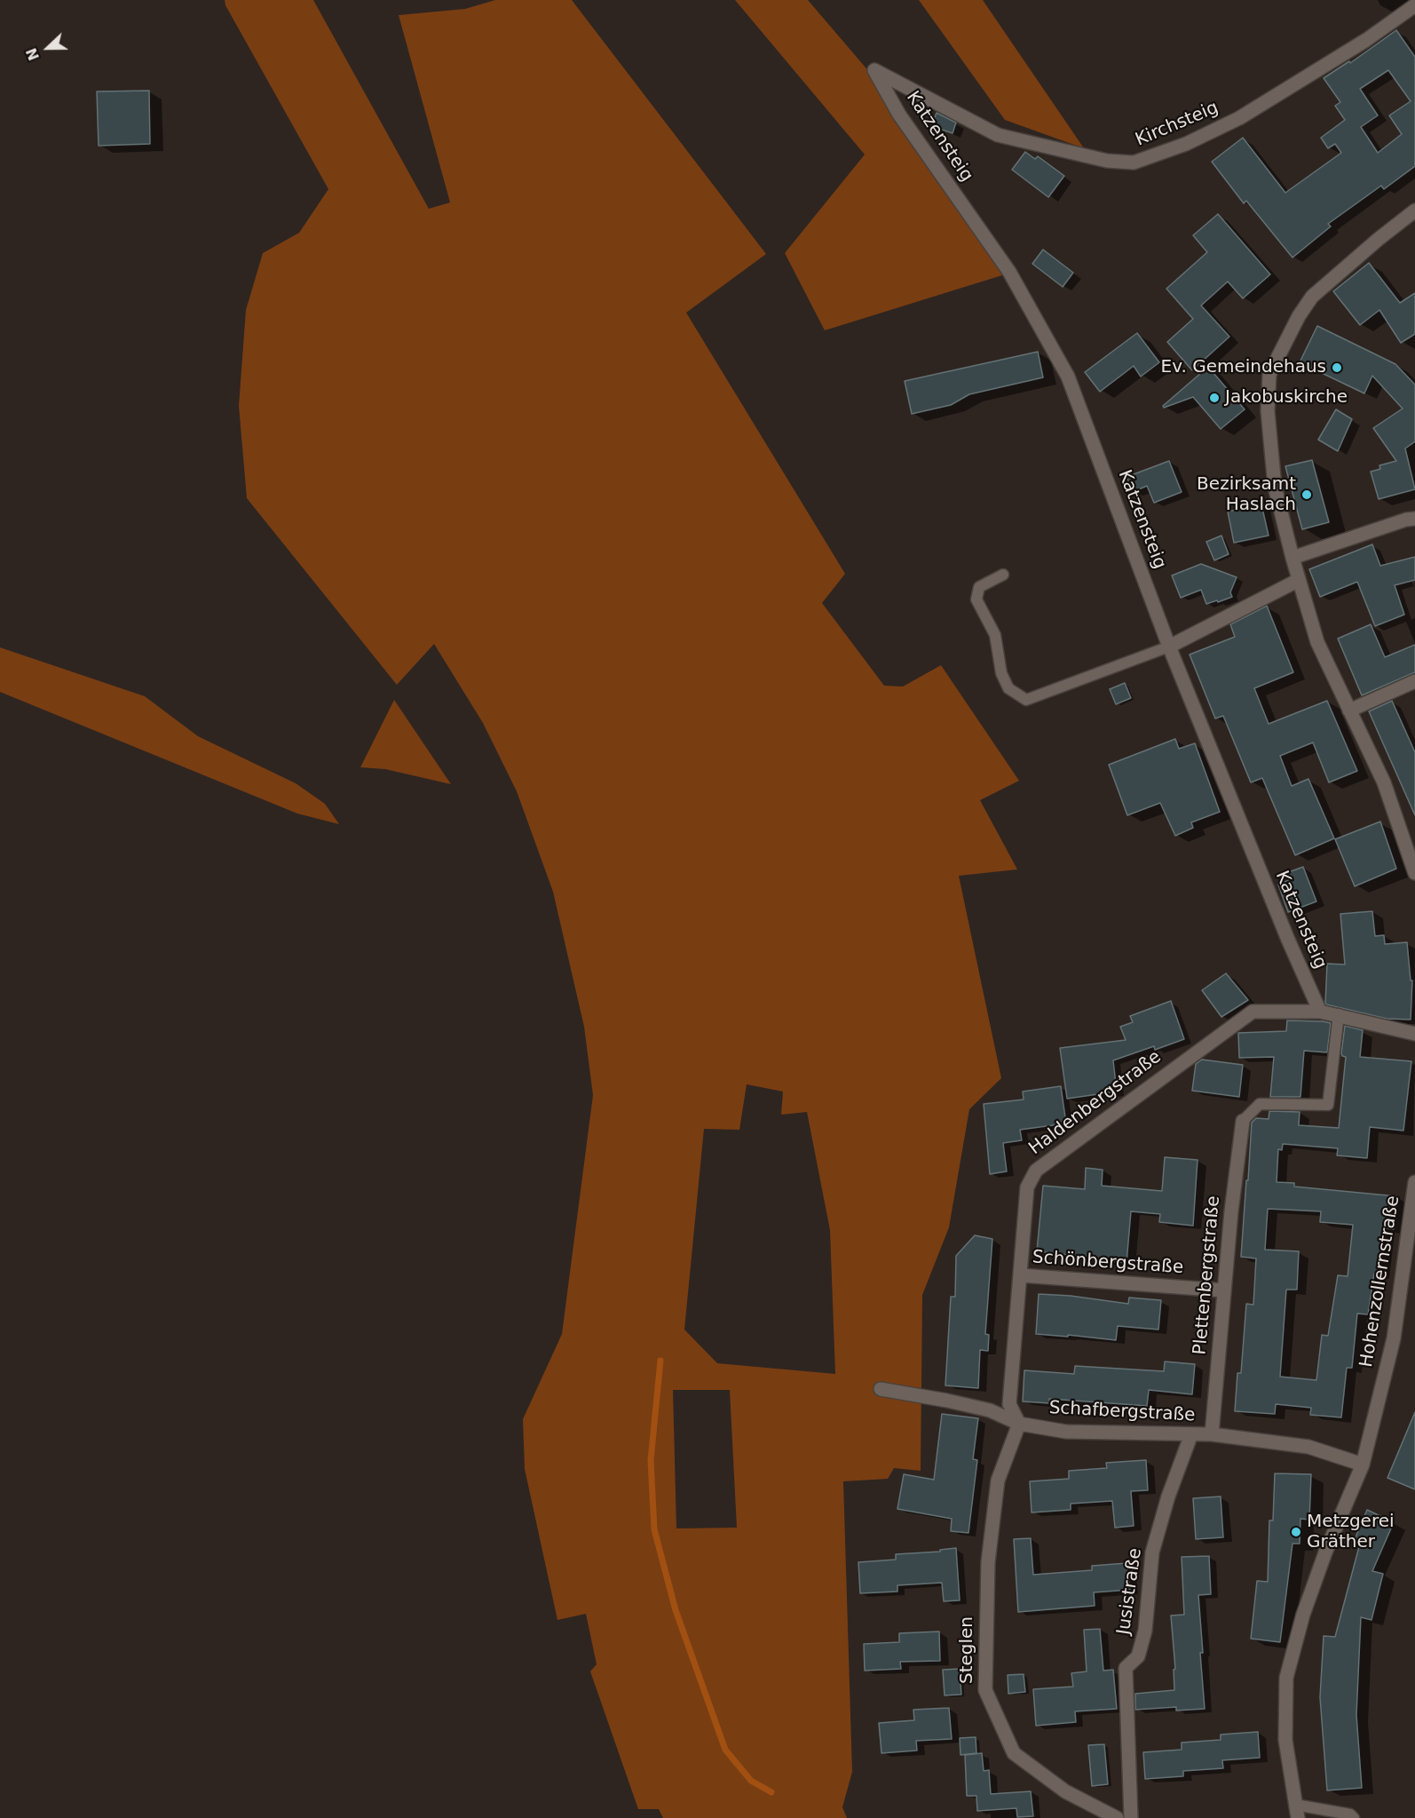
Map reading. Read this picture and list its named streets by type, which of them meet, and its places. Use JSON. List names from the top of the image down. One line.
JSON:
{"streets":{"street":["Kirchsteig","Katzensteig","Haldenbergstraße","Schönbergstraße","Plettenbergstraße","Hohenzollernstraße","Schafbergstraße","Jusistraße","Steglen"]},"crossings":[["Kirchsteig","Katzensteig"],["Katzensteig","Haldenbergstraße"],["Haldenbergstraße","Schönbergstraße"],["Haldenbergstraße","Schafbergstraße"],["Haldenbergstraße","Steglen"],["Schönbergstraße","Plettenbergstraße"],["Plettenbergstraße","Schafbergstraße"],["Hohenzollernstraße","Schafbergstraße"],["Schafbergstraße","Jusistraße"],["Schafbergstraße","Steglen"]],"places":["Ev. Gemeindehaus","Jakobuskirche","Bezirksamt Haslach","Metzgerei Gräther"],"north":"left"}
